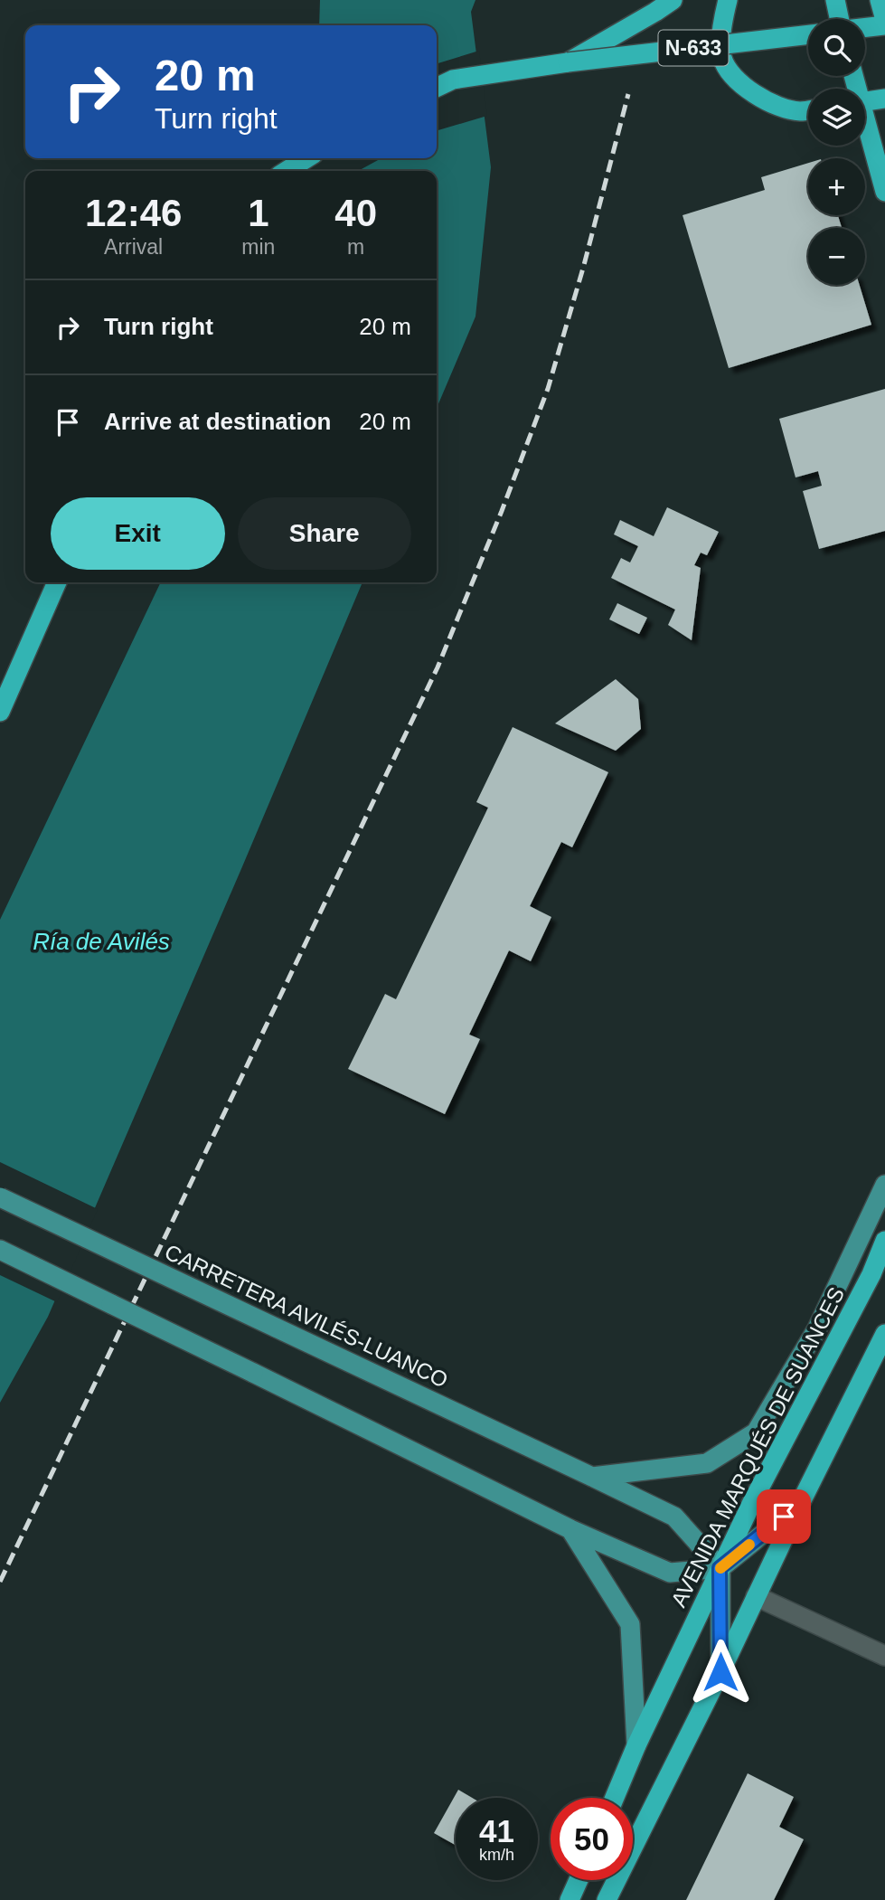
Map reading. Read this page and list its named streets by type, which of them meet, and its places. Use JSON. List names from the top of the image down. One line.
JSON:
{"streets":{"highway":["N-633","AVENIDA MARQUÉS DE SUANCES"],"main road":["CARRETERA AVILÉS-LUANCO"]},"crossings":[["CARRETERA AVILÉS-LUANCO","AVENIDA MARQUÉS DE SUANCES"]],"water":["Ría de Avilés"],"page":{"map_buttons":["+","−"],"turn":["20 m","Turn right"],"eta":["12:46","Arrival","1","min","40","m"],"list":[{"name":"Turn right","value":"20 m"},{"name":"Arrive at destination","value":"20 m"}],"buttons":["Exit","Share"],"speed":"41 km/h","limit":"50"}}
